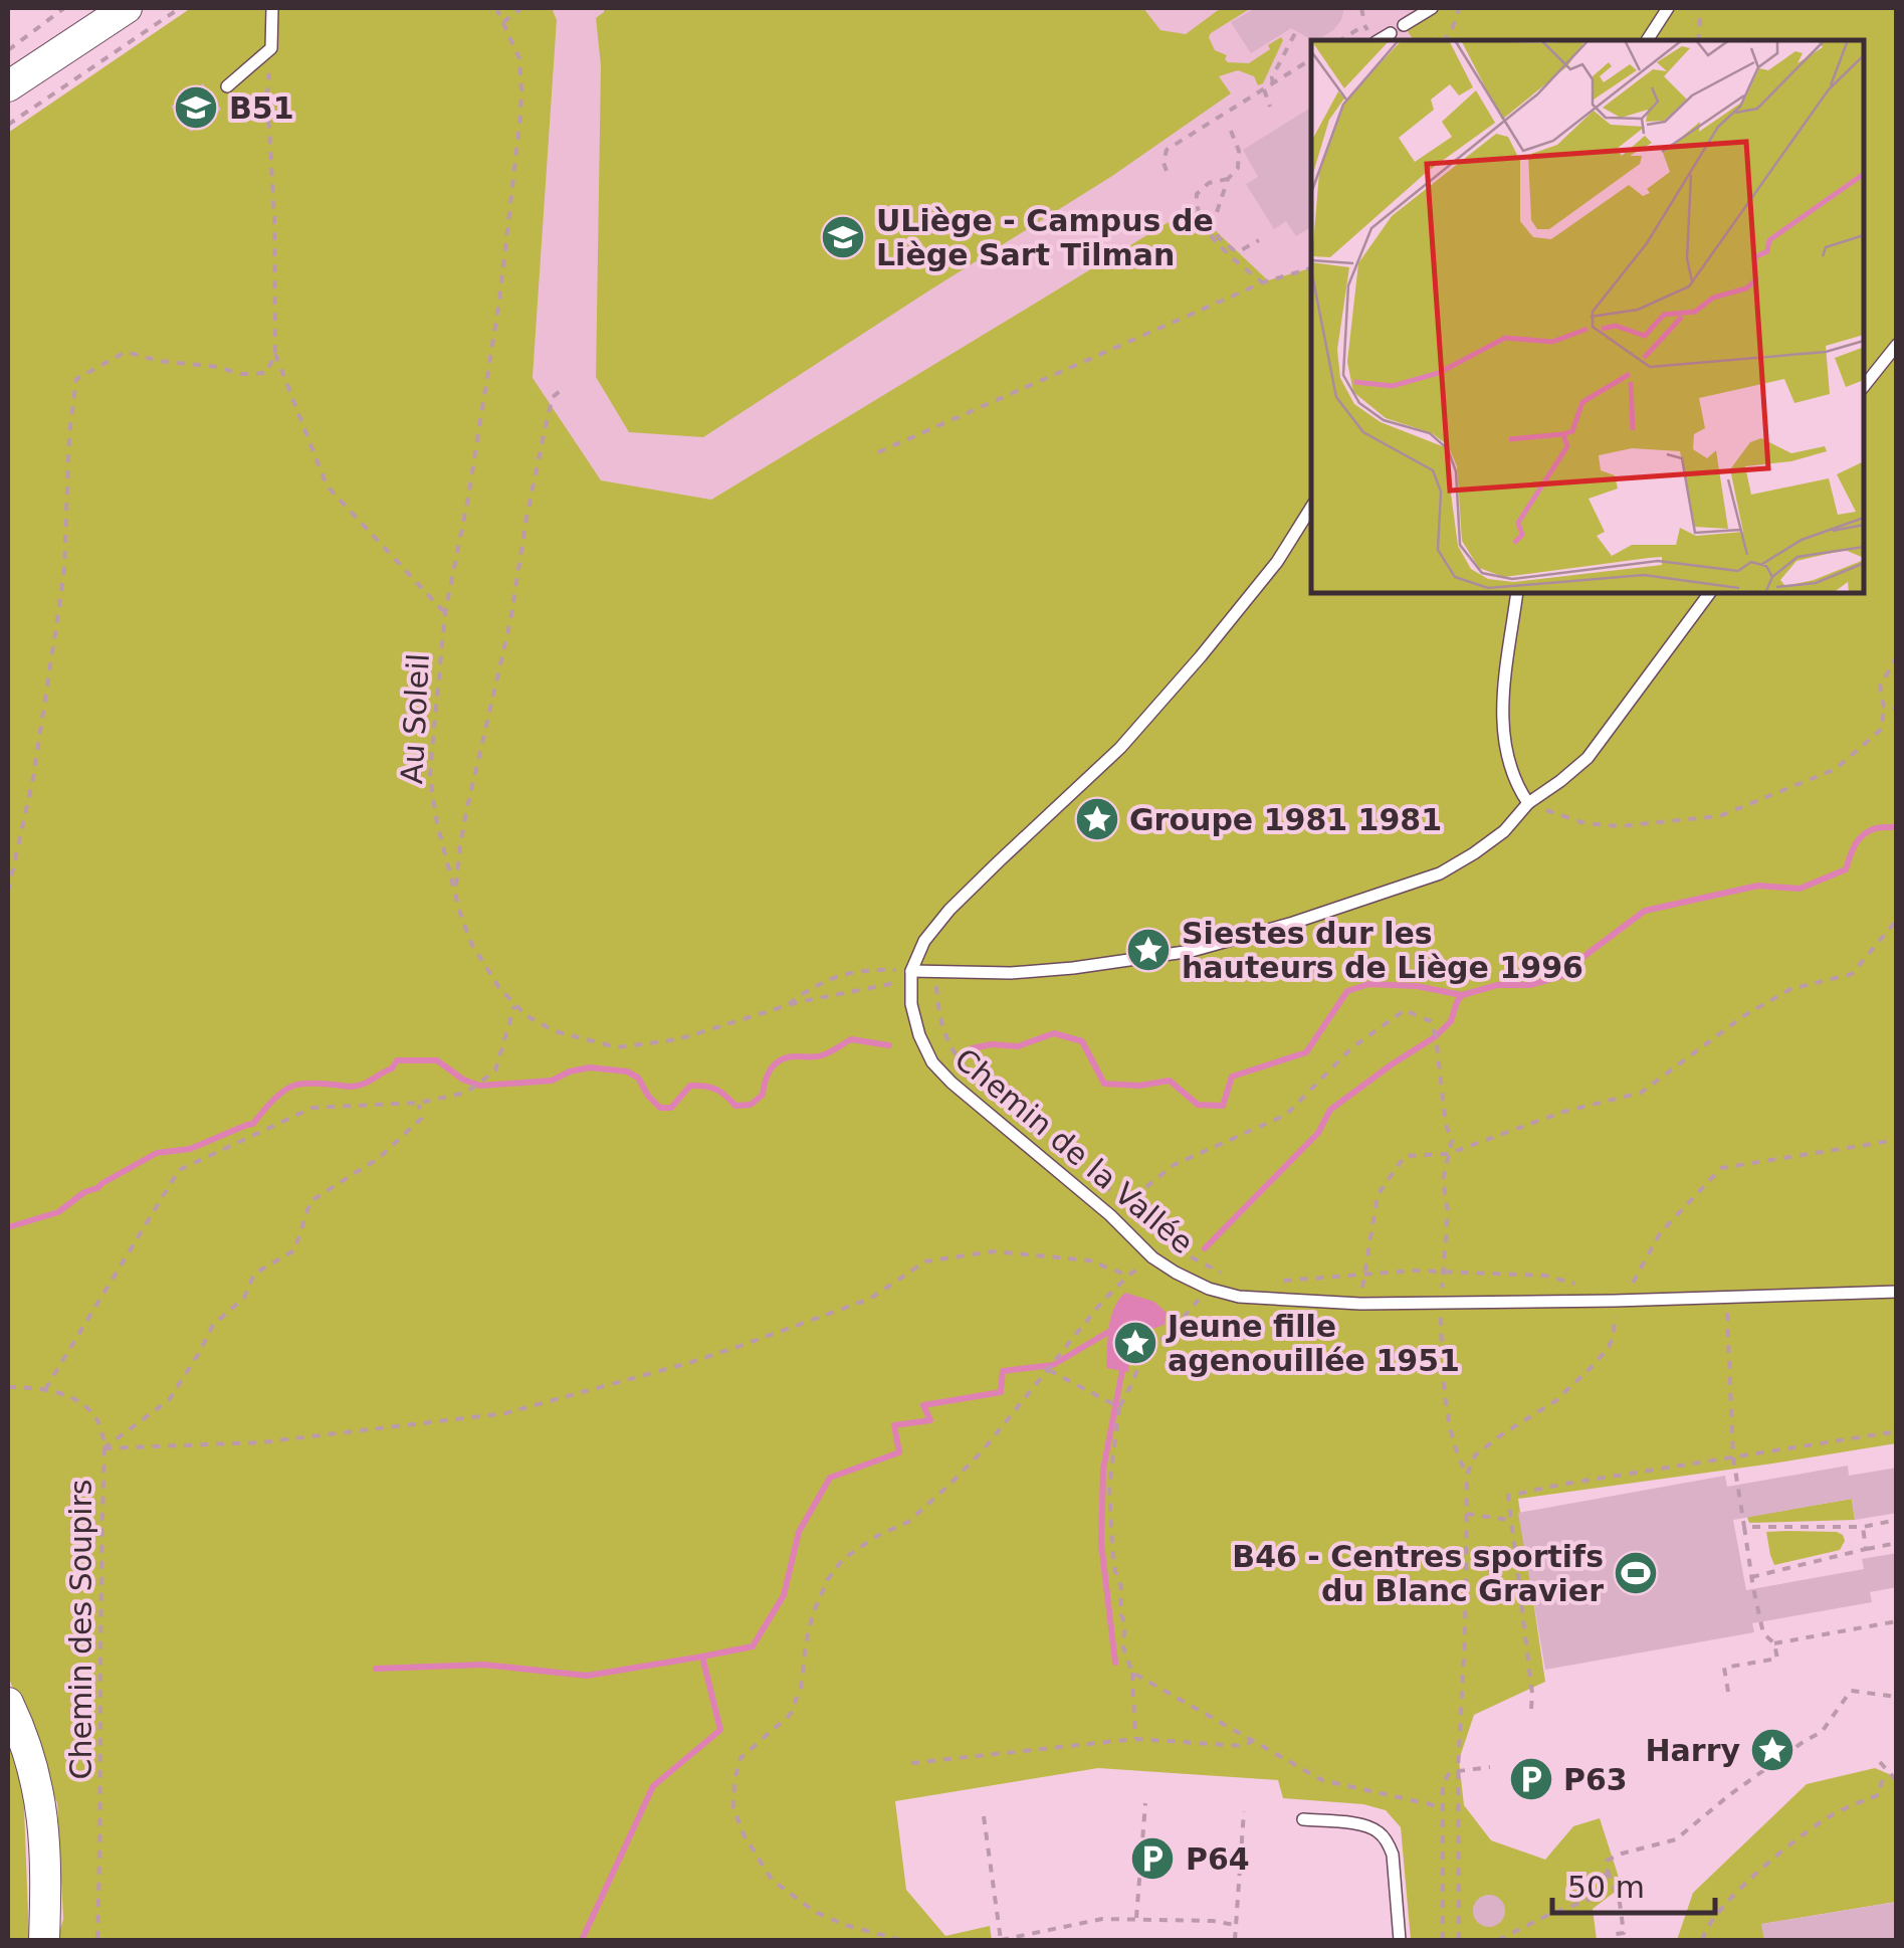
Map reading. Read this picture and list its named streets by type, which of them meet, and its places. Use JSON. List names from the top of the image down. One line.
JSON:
{"streets":{"lane":["Chemin de la Vallée"],"path":["Au Soleil","Chemin des Soupirs"]},"crossings":[["Au Soleil","Chemin de la Vallée"]],"places":{"school or university":["B51","ULiège - Campus de Liège Sart Tilman"],"place":["Groupe 1981 1981","Siestes dur les hauteurs de Liège 1996","Jeune fille agenouillée 1951","Harry"],"sports":["B46 - Centres sportifs du Blanc Gravier"],"parking":["P63","P64"]},"scale_bar":"50 m"}
